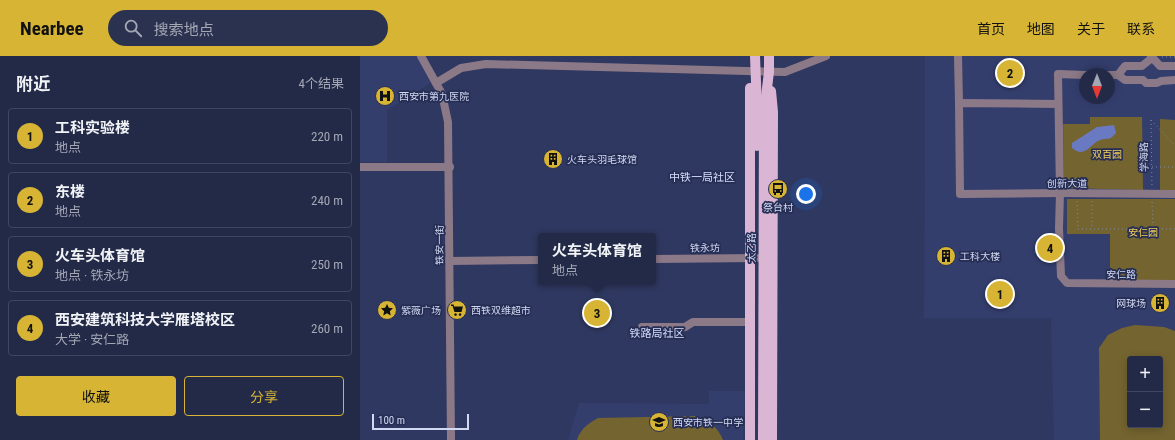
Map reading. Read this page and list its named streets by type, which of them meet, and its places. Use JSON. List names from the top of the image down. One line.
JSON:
{"streets":{"main road":["太乙路"],"street":["创新大道","铁安一街","铁永坊","安仁路"],"path":["学海路"]},"crossings":[["学海路","创新大道"],["创新大道","安仁路"],["铁永坊","太乙路"]],"districts":["中铁一局社区","铁路局社区"],"parks":["双百园","安仁园"],"places":{"hospital":["西安市第九医院"],"building":["火车头羽毛球馆","工科大楼","网球场"],"bus stop":["祭台村"],"place":["紫薇广场"],"supermarket":["西铁双维超市"],"school or university":["西安市铁一中学"]},"scale_bar":"100 m","north":"bottom","page":{"header":"Nearbee","search":"搜索地点","nav":["首页","地图","关于","联系"],"heading":["附近","4个结果"],"pins":["2","4","1","3"],"list":[{"mark":"1","name":"工科实验楼","note":"地点","value":"220 m"},{"mark":"2","name":"东楼","note":"地点","value":"240 m"},{"mark":"3","name":"火车头体育馆","note":"地点 · 铁永坊","value":"250 m"},{"mark":"4","name":"西安建筑科技大学雁塔校区","note":"大学 · 安仁路","value":"260 m"}],"popup":["火车头体育馆","地点"],"map_buttons":["+","−"],"buttons":["收藏","分享"],"scale":"100 m"}}
